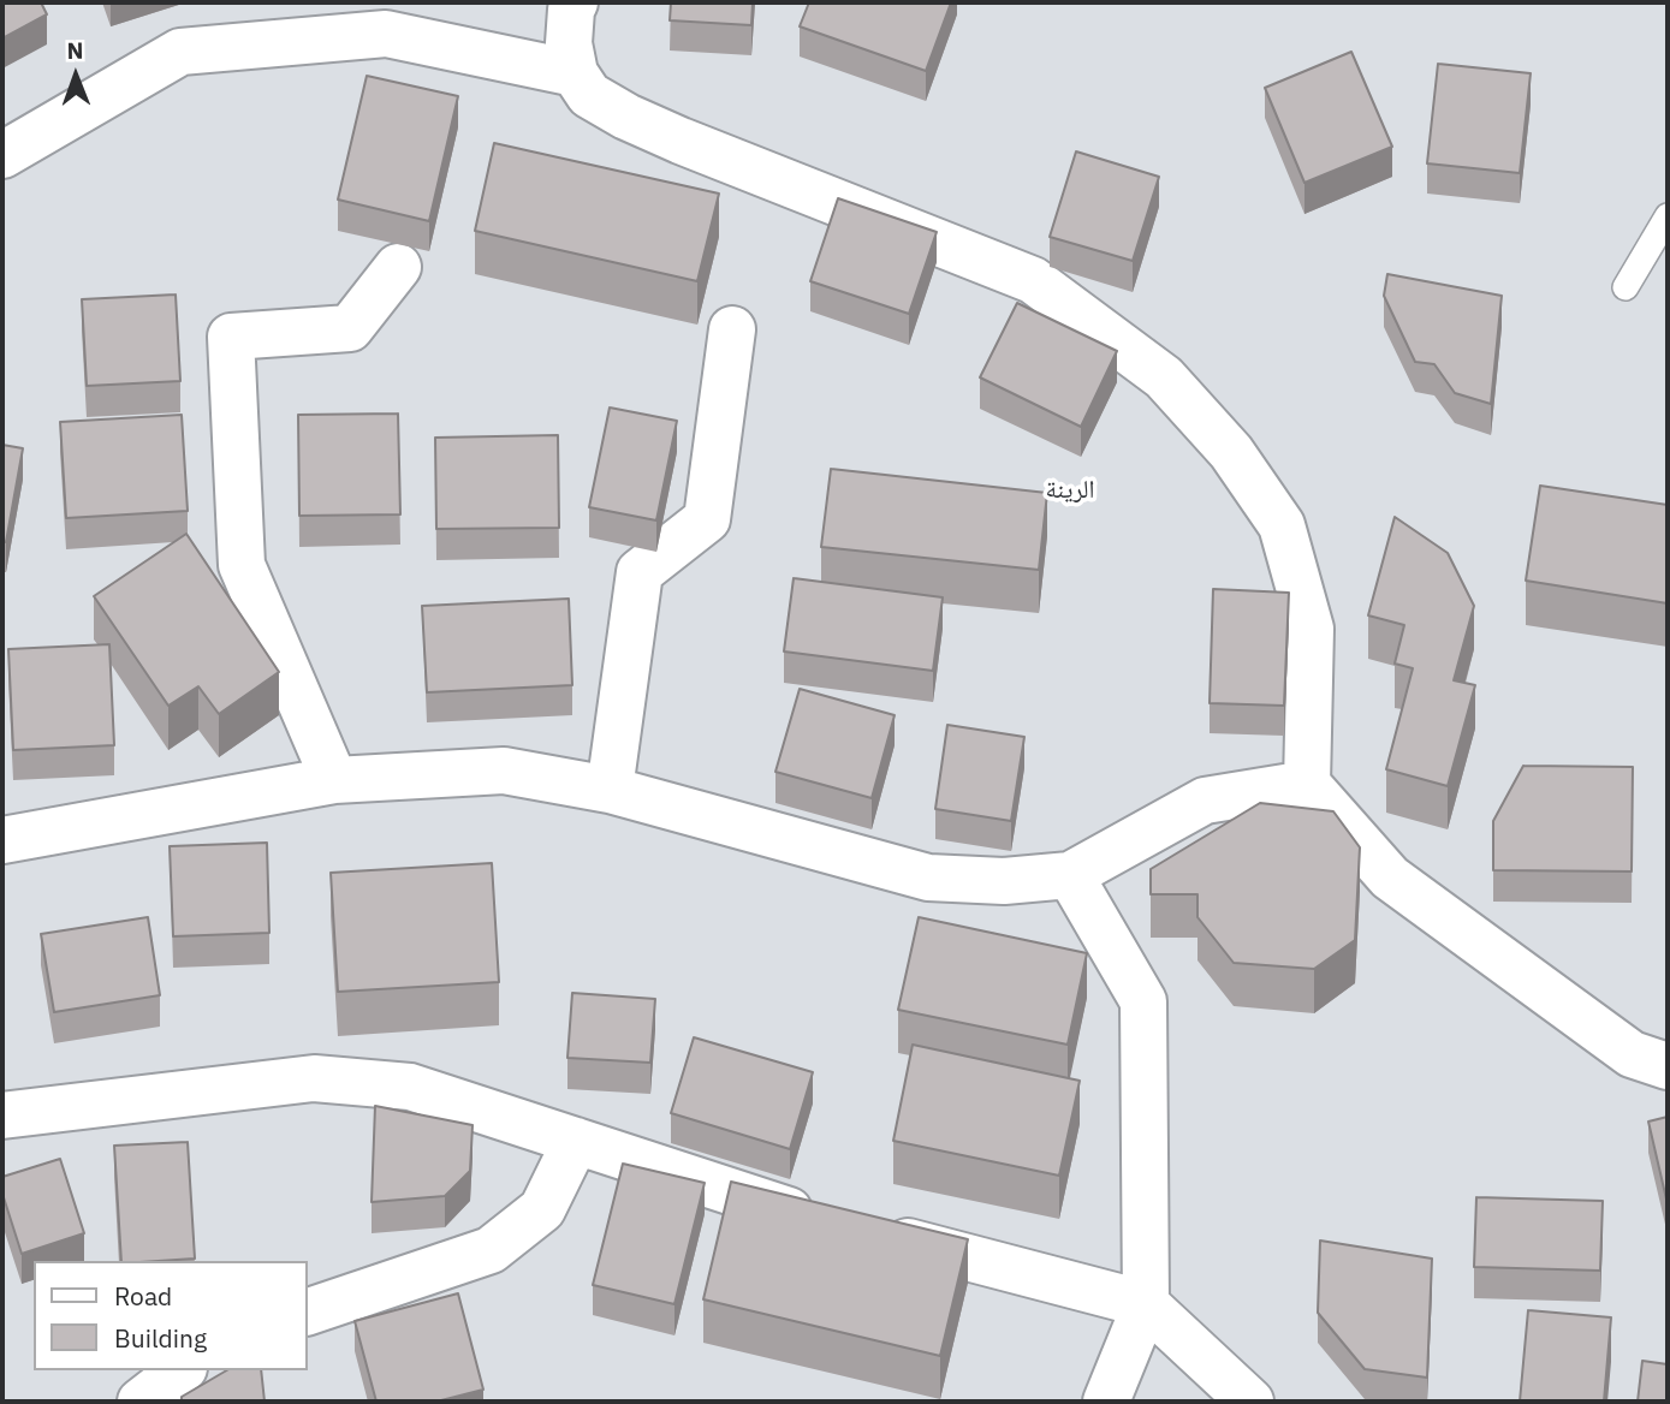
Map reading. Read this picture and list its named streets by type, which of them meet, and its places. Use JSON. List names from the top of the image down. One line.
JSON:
{"districts":["الرينة"],"legend":["Road","Building"],"north":"top"}
